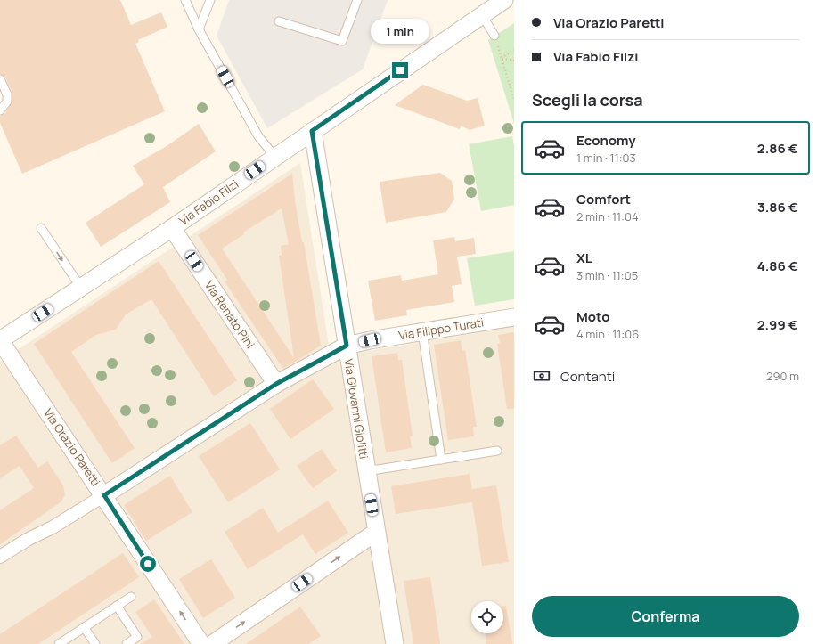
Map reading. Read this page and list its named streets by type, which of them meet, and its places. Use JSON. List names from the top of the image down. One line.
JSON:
{"streets":{"street":["Via Fabio Filzi","Via Renato Pini","Via Filippo Turati","Via Giovanni Giolitti","Via Orazio Paretti"]},"crossings":[["Via Fabio Filzi","Via Renato Pini"],["Via Fabio Filzi","Via Giovanni Giolitti"],["Via Fabio Filzi","Via Orazio Paretti"],["Via Renato Pini","Via Filippo Turati"],["Via Filippo Turati","Via Giovanni Giolitti"],["Via Filippo Turati","Via Orazio Paretti"]],"one_way":["Via Orazio Paretti"],"page":{"banner":["Via Orazio Paretti","Via Fabio Filzi"],"bubble":"1 min","heading":"Scegli la corsa","list":[{"name":"Economy","note":"1 min · 11:03","value":"2.86 €"},{"name":"Comfort","note":"2 min · 11:04","value":"3.86 €"},{"name":"XL","note":"3 min · 11:05","value":"4.86 €"},{"name":"Moto","note":"4 min · 11:06","value":"2.99 €"}],"pay":["Contanti","290 m"],"buttons":"Conferma"}}
